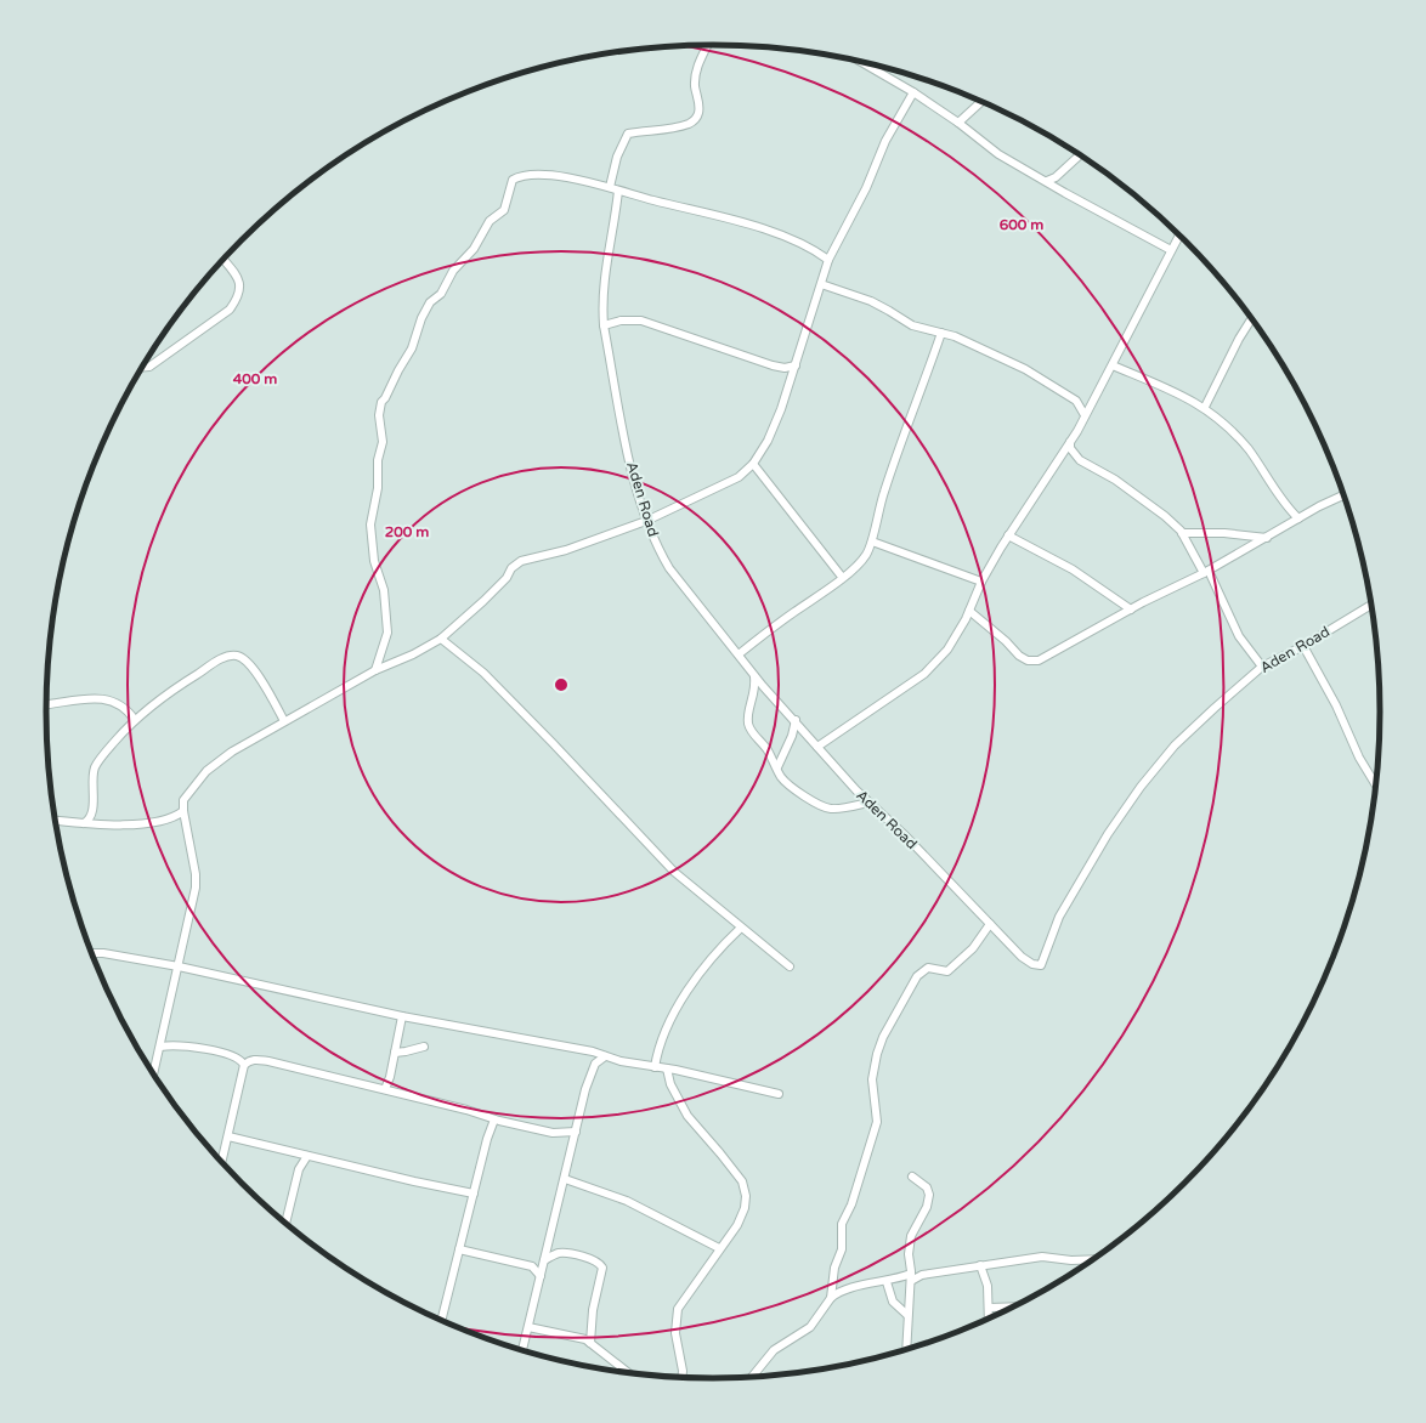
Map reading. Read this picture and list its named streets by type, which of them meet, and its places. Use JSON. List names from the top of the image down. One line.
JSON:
{"streets":{"street":["Aden Road"]},"rings":["600 m","400 m","200 m"]}
